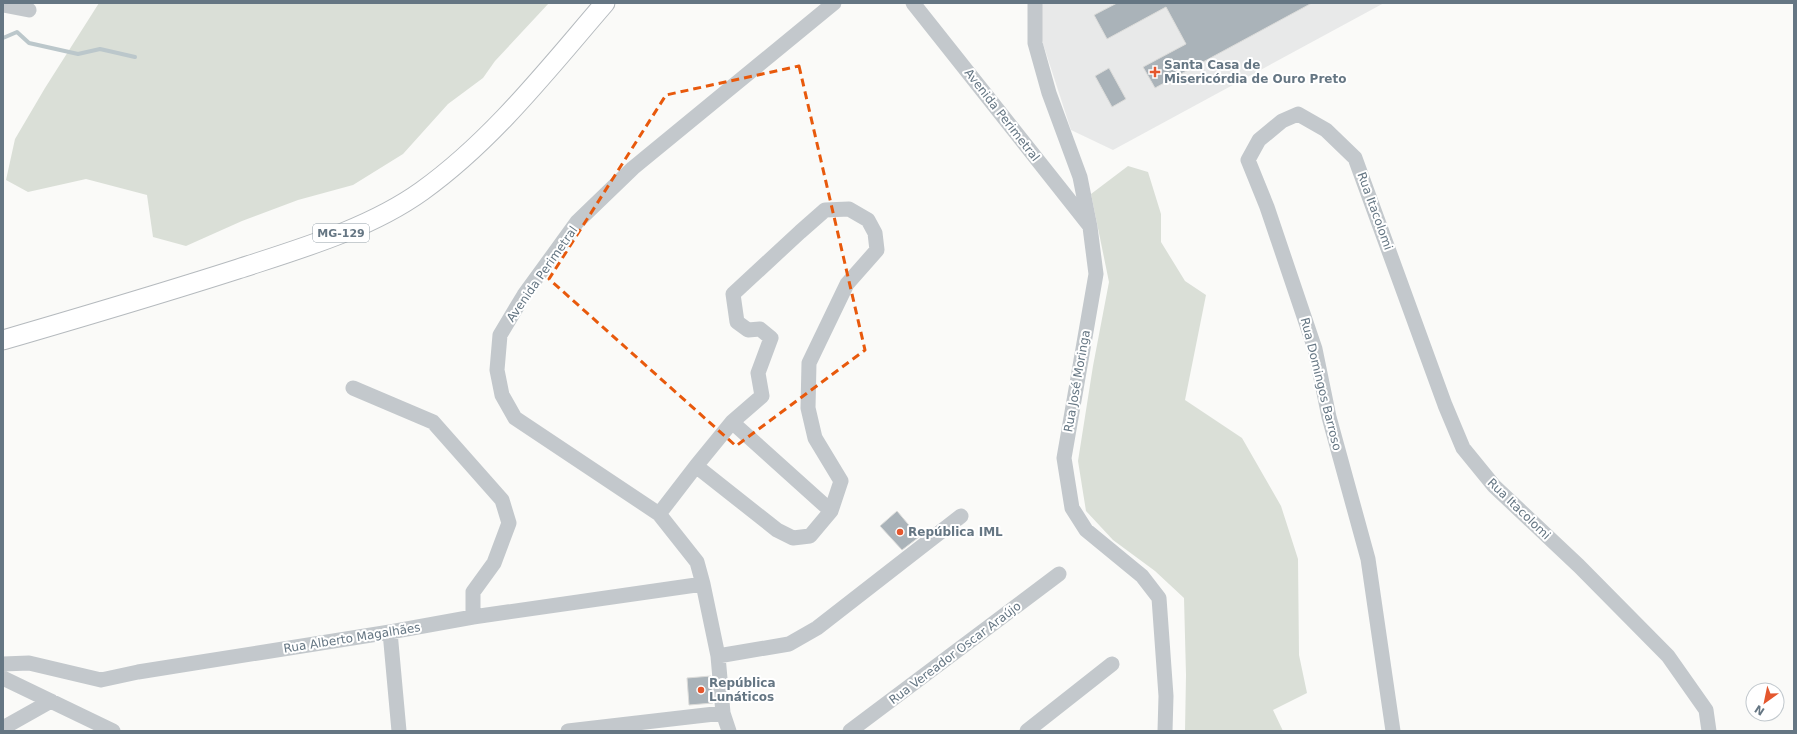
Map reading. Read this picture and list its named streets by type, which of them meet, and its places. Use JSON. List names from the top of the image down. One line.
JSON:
{"streets":{"main road":["MG-129"],"street":["Avenida Perimetral","Rua Itacolomi","Rua José Moringa","Rua Domingos Barroso","Rua Alberto Magalhães","Rua Vereador Oscar Araújo"]},"crossings":[["Avenida Perimetral","Rua José Moringa"],["Avenida Perimetral","Rua Alberto Magalhães"],["Rua Itacolomi","Rua Domingos Barroso"]],"places":{"health":["Santa Casa de Misericórdia de Ouro Preto"],"other":["República IML","República Lunáticos"]},"north":"bottom left"}
